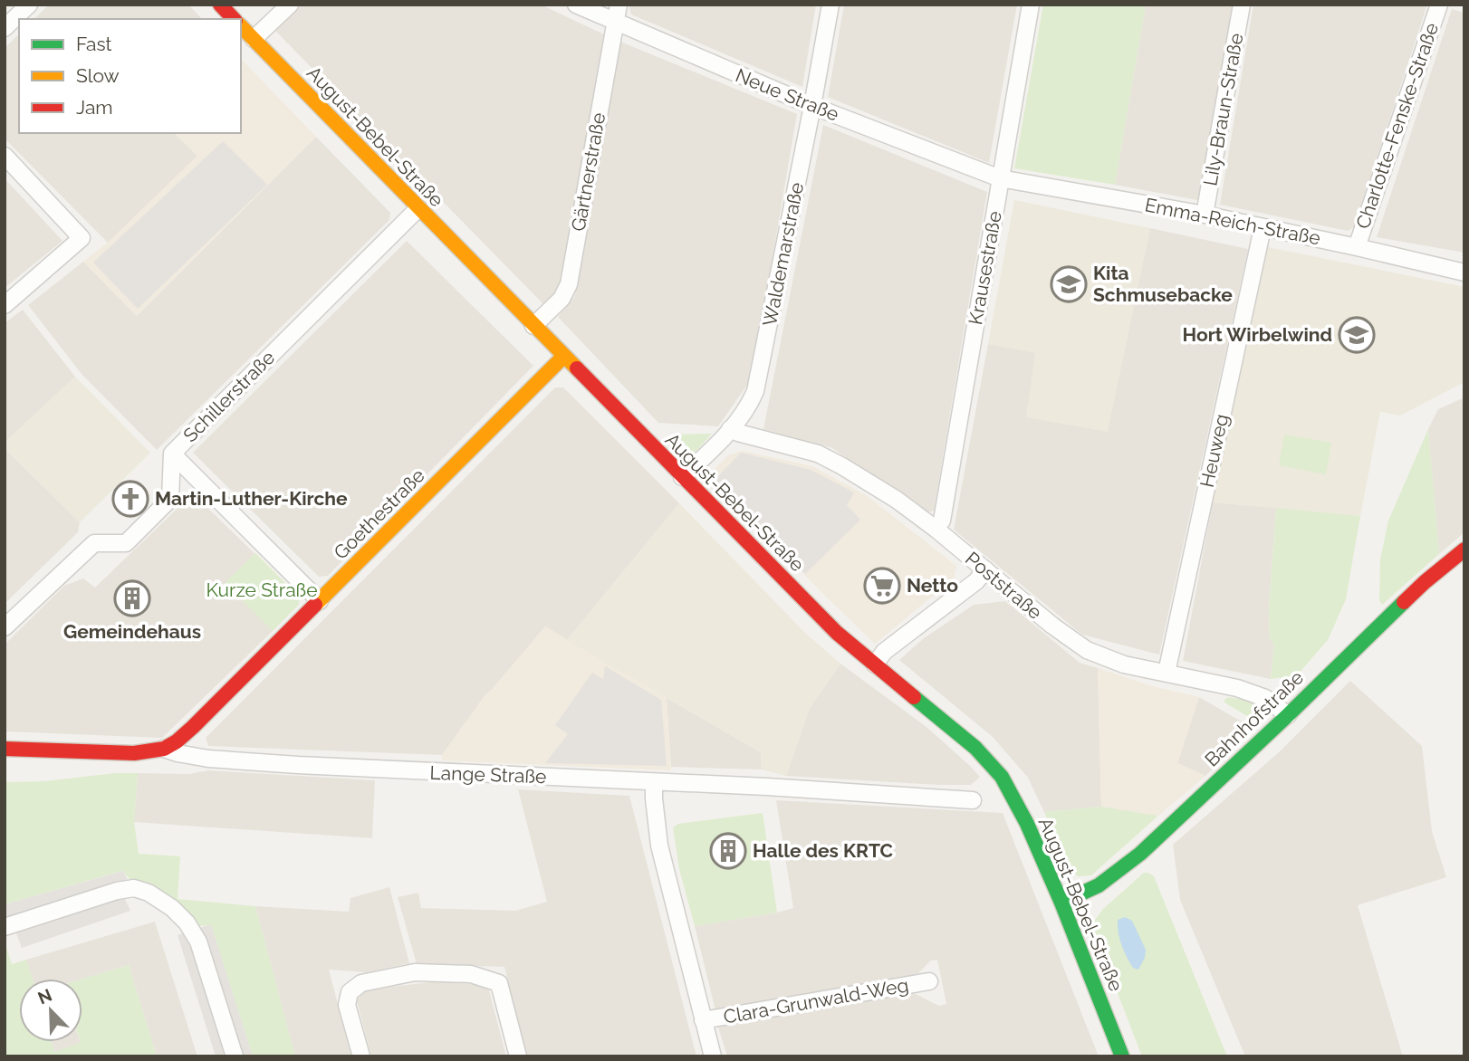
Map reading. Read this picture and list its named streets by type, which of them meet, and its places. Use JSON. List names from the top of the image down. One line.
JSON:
{"streets":{"main road":["August-Bebel-Straße","Goethestraße","Bahnhofstraße","Lange Straße"],"street":["Neue Straße","Lily-Braun-Straße","Charlotte-Fenske-Straße","Gärtnerstraße","Emma-Reich-Straße","Waldemarstraße","Krausestraße","Schillerstraße","Heuweg","Poststraße","Clara-Grunwald-Weg"]},"crossings":[["Neue Straße","Gärtnerstraße"],["Neue Straße","Emma-Reich-Straße"],["Neue Straße","Waldemarstraße"],["Neue Straße","Krausestraße"],["Lily-Braun-Straße","Emma-Reich-Straße"],["Charlotte-Fenske-Straße","Emma-Reich-Straße"],["August-Bebel-Straße","Gärtnerstraße"],["August-Bebel-Straße","Waldemarstraße"],["August-Bebel-Straße","Schillerstraße"],["August-Bebel-Straße","Goethestraße"],["August-Bebel-Straße","Bahnhofstraße"],["Emma-Reich-Straße","Krausestraße"],["Emma-Reich-Straße","Heuweg"],["Waldemarstraße","Poststraße"],["Krausestraße","Poststraße"],["Heuweg","Poststraße"],["Goethestraße","Lange Straße"],["Poststraße","Bahnhofstraße"]],"parks":["Kurze Straße"],"places":{"school or university":["Kita Schmusebacke","Hort Wirbelwind"],"church":["Martin-Luther-Kirche"],"supermarket":["Netto"],"building":["Gemeindehaus","Halle des KRTC"]},"legend":["Fast","Slow","Jam"],"north":"top left"}
